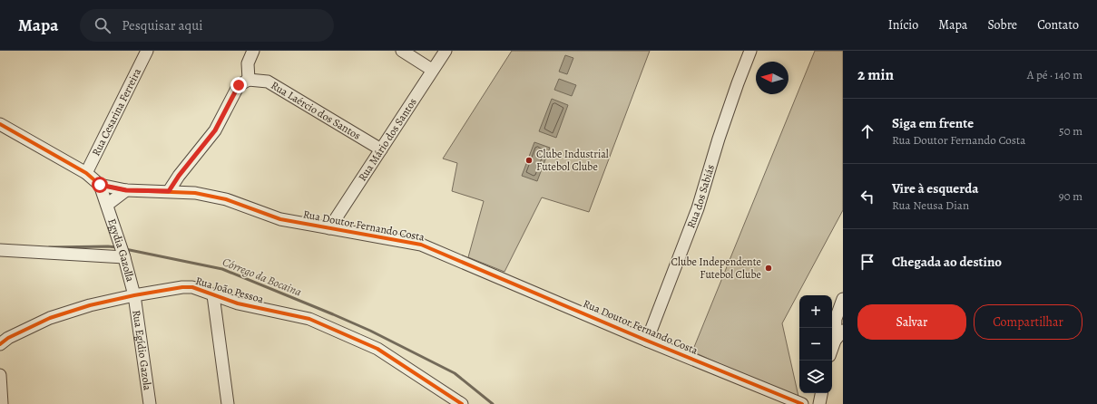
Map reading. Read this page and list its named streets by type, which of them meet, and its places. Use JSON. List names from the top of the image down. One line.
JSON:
{"streets":{"street":["Rua Laércio dos Santos","Rua Cesarina Ferreira","Rua Mário dos Santos","Rua dos Sabiás","Rua Doutor Fernando Costa","Egydia Gazolla","Rua João Pessoa","Rua Egídio Gazola"]},"crossings":[["Rua Laércio dos Santos","Rua Mário dos Santos"],["Rua Cesarina Ferreira","Rua Doutor Fernando Costa"],["Rua Mário dos Santos","Rua Doutor Fernando Costa"],["Rua dos Sabiás","Rua Doutor Fernando Costa"],["Rua Doutor Fernando Costa","Egydia Gazolla"],["Egydia Gazolla","Rua João Pessoa"],["Egydia Gazolla","Rua Egídio Gazola"],["Rua João Pessoa","Rua Egídio Gazola"]],"water":["Córrego da Bocaina"],"places":["Clube Industrial Futebol Clube","Clube Independente Futebol Clube"],"north":"left","page":{"header":"Mapa","search":"Pesquisar aqui","nav":["Início","Mapa","Sobre","Contato"],"heading":["2 min","A pé · 140 m"],"list":[["Siga em frente","Rua Doutor Fernando Costa","50 m"],["Vire à esquerda","Rua Neusa Dian","90 m"],"Chegada ao destino"],"buttons":["Salvar","Compartilhar"],"map_buttons":["+","−"]}}
